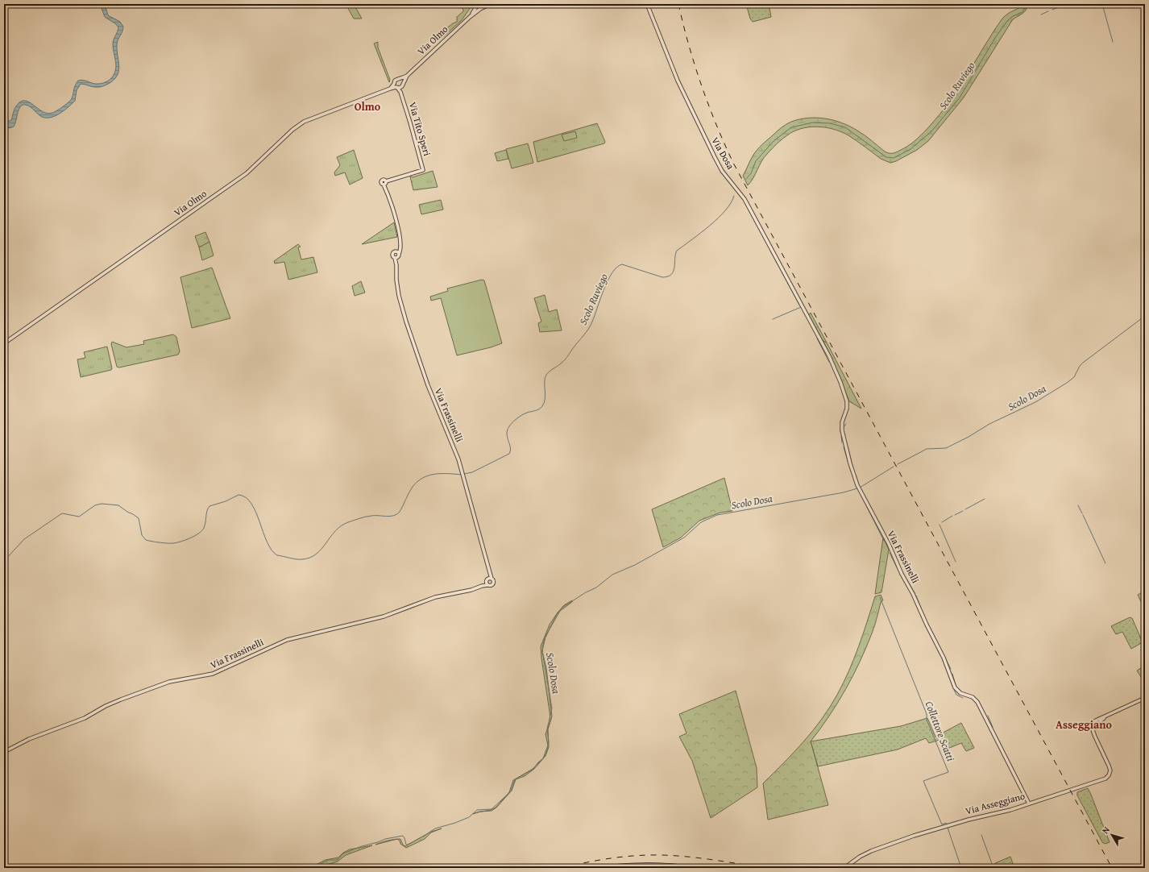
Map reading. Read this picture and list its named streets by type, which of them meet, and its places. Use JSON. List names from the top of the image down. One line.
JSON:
{"streets":{"street":["Via Olmo","Via Tito Speri","Via Dosa","Via Frassinelli","Via Asseggiano"]},"crossings":[["Via Olmo","Via Tito Speri"],["Via Dosa","Via Frassinelli"],["Via Frassinelli","Via Asseggiano"]],"districts":["Olmo","Asseggiano"],"water":["Scolo Ruviego","Scolo Dosa","Collettore Scatti"],"north":"top left"}
